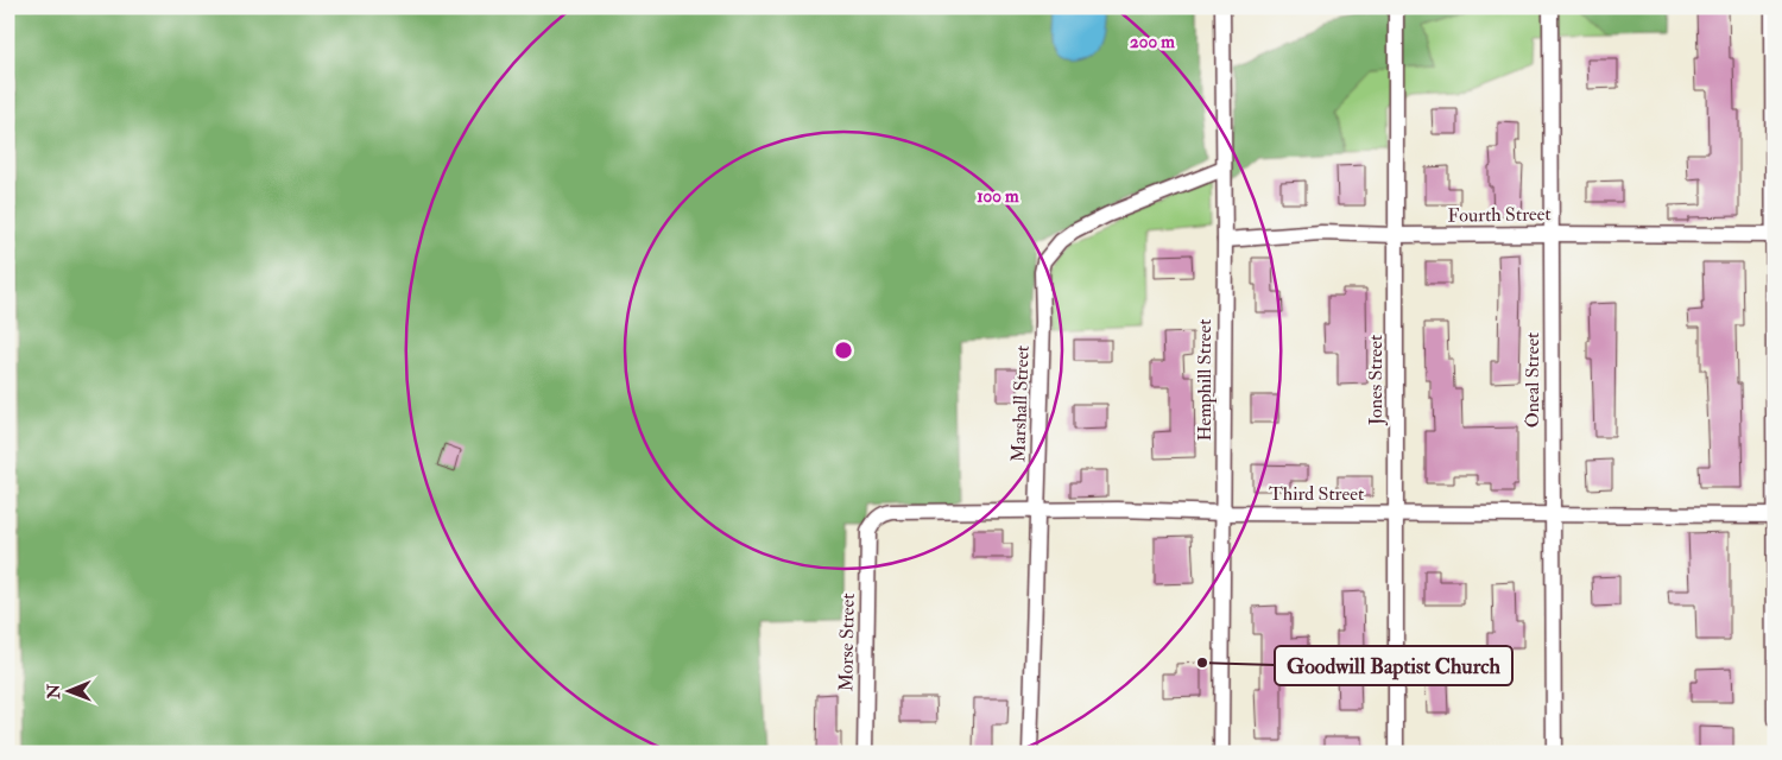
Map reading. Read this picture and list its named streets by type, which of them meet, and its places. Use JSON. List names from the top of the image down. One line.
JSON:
{"streets":{"street":["Fourth Street","Hemphill Street","Jones Street","Oneal Street","Marshall Street","Third Street","Morse Street"]},"crossings":[["Fourth Street","Hemphill Street"],["Fourth Street","Jones Street"],["Fourth Street","Oneal Street"],["Hemphill Street","Marshall Street"],["Hemphill Street","Third Street"],["Jones Street","Third Street"],["Oneal Street","Third Street"],["Marshall Street","Third Street"],["Third Street","Morse Street"]],"places":["Goodwill Baptist Church"],"north":"left","rings":["200 m","100 m"]}
